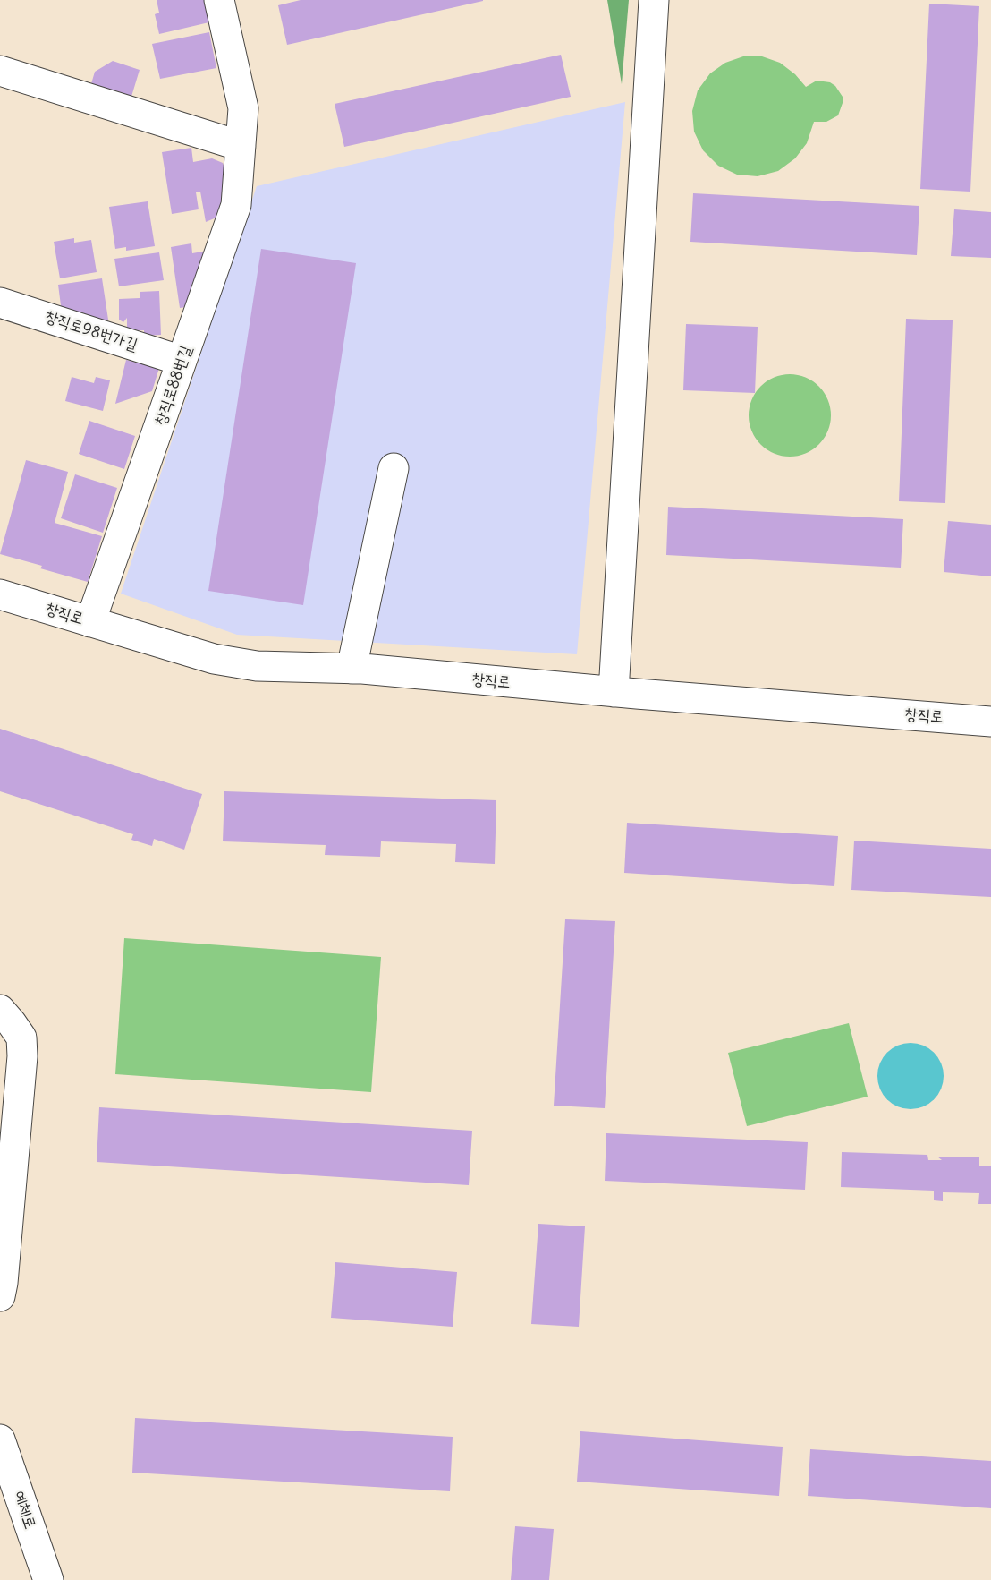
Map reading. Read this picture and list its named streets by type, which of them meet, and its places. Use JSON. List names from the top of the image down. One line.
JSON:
{"streets":{"street":["창직로98번가길","창직로88번길","창직로","예체로"]},"crossings":[["창직로98번가길","창직로88번길"],["창직로88번길","창직로"]]}
